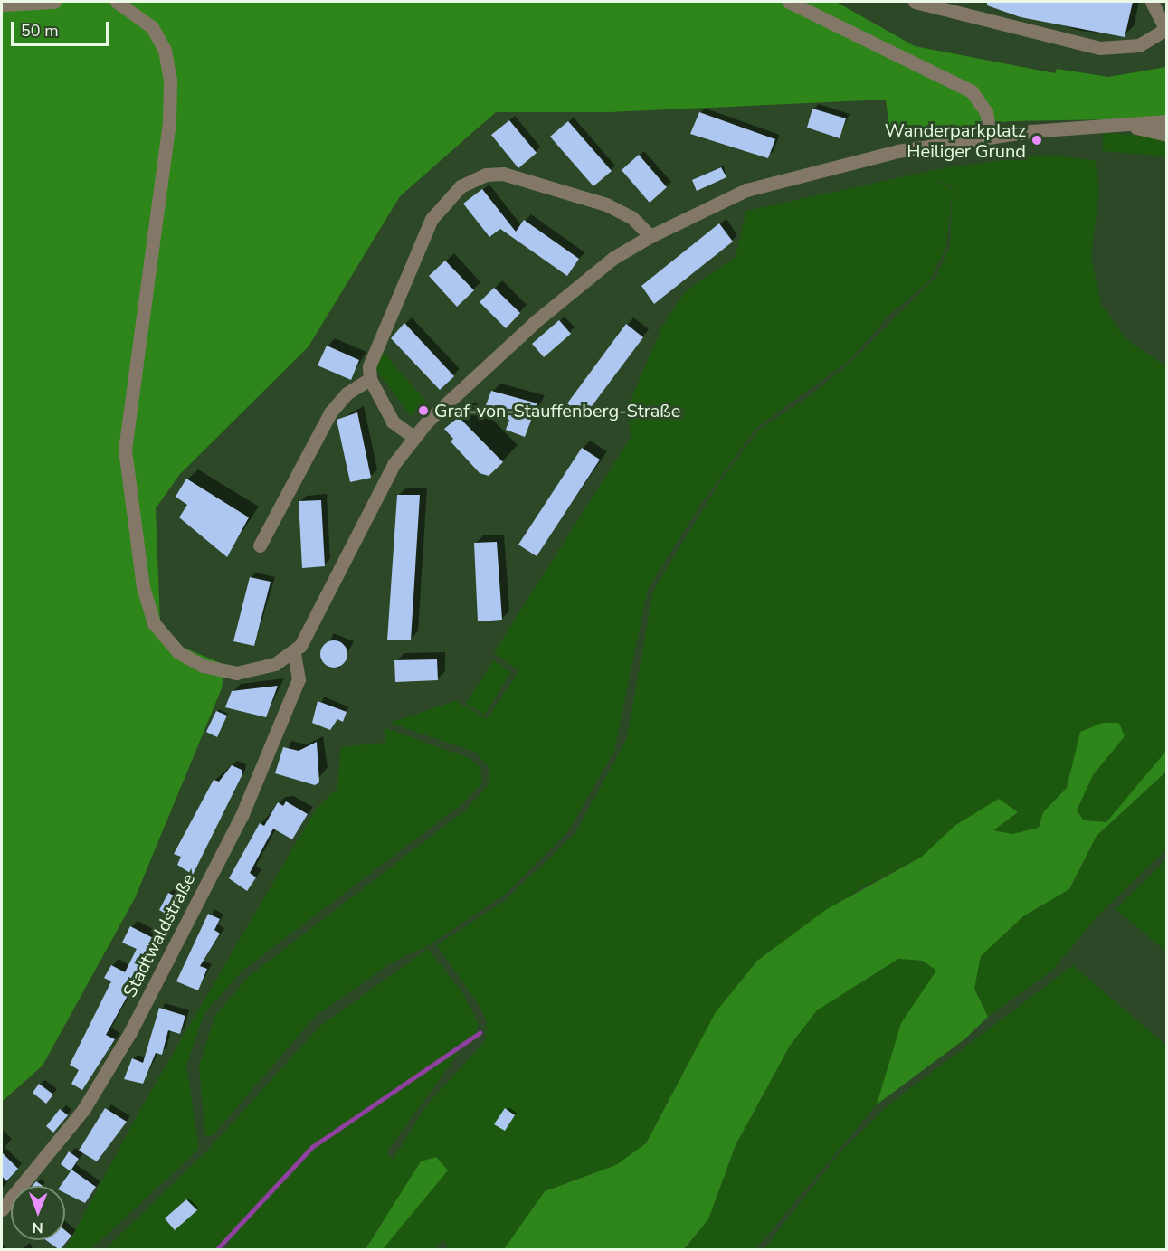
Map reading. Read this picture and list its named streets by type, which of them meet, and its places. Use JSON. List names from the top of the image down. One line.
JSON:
{"streets":{"street":["Stadtwaldstraße"]},"places":["Wanderparkplatz Heiliger Grund","Graf-von-Stauffenberg-Straße"],"scale_bar":"50 m","north":"bottom"}
